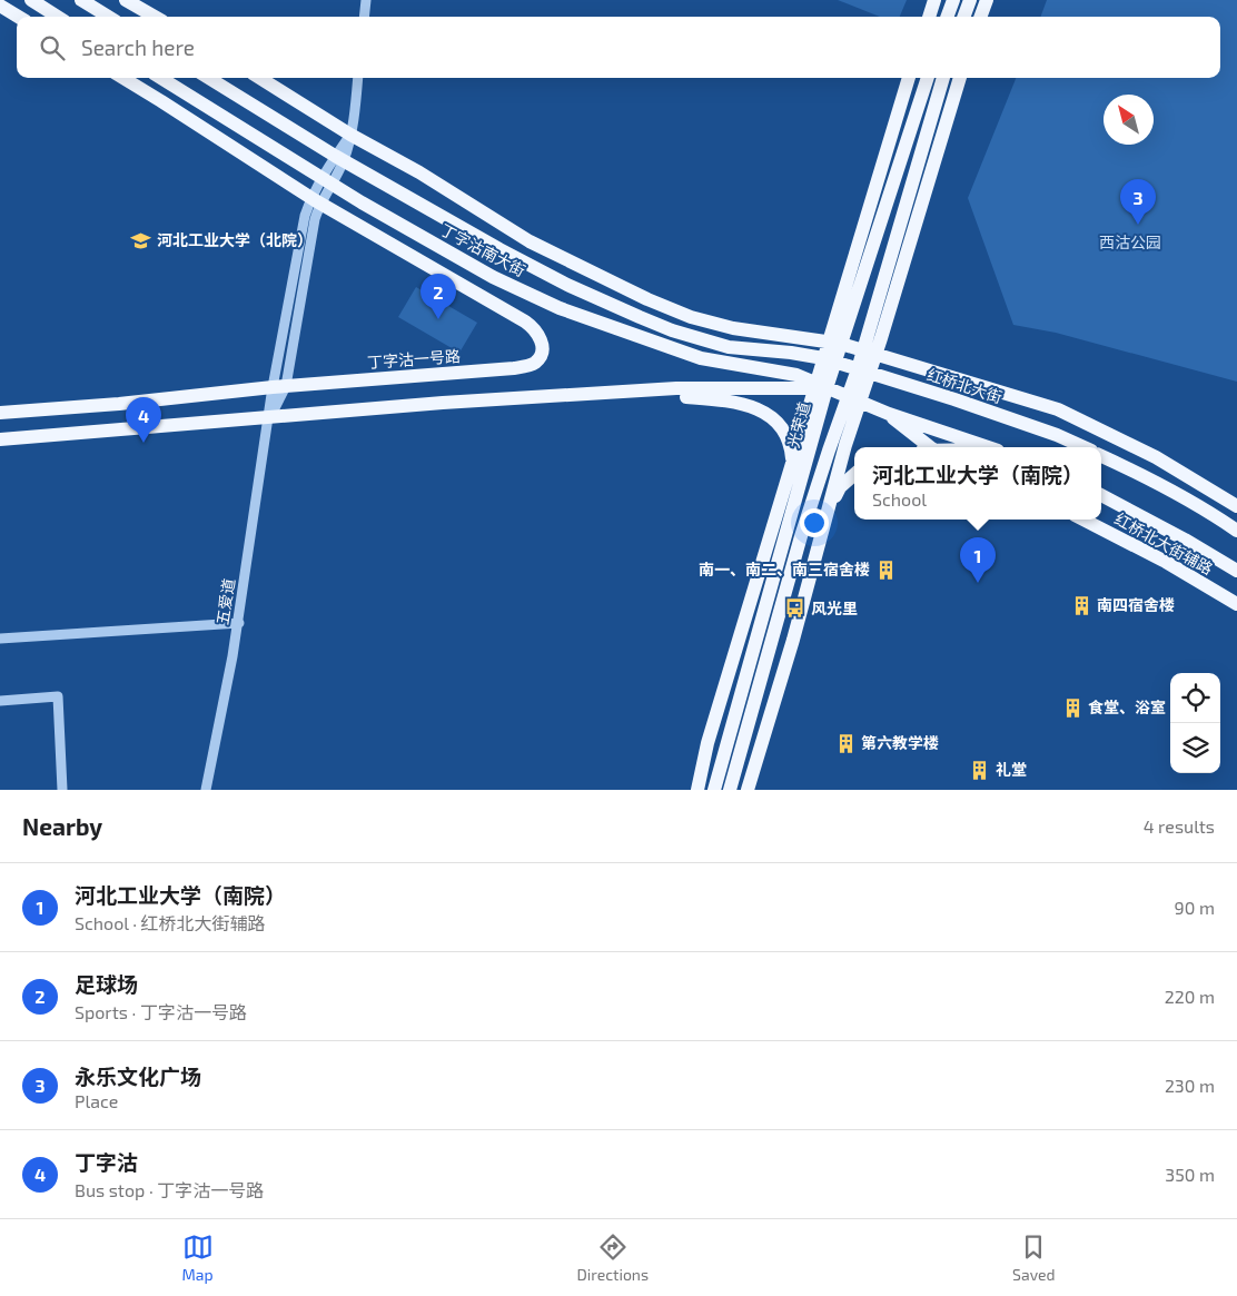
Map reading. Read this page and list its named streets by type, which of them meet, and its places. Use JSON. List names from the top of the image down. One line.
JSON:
{"streets":{"main road":["丁字沽南大街","丁字沽一号路","红桥北大街","光荣道","红桥北大街辅路"],"street":["五爱道"]},"crossings":[["丁字沽南大街","红桥北大街"],["丁字沽南大街","光荣道"],["丁字沽南大街","五爱道"],["丁字沽一号路","五爱道"]],"parks":["西沽公园"],"places":{"school or university":["河北工业大学（北院）"],"building":["南一、南二、南三宿舍楼","南四宿舍楼","食堂、浴室","第六教学楼","礼堂"],"bus stop":["风光里"]},"north":"top left","page":{"search":"Search here","pins":["3","2","4","1"],"popup":["河北工业大学（南院）","School"],"heading":["Nearby","4 results"],"list":[{"mark":"1","name":"河北工业大学（南院）","note":"School · 红桥北大街辅路","value":"90 m"},{"mark":"2","name":"足球场","note":"Sports · 丁字沽一号路","value":"220 m"},{"mark":"3","name":"永乐文化广场","note":"Place","value":"230 m"},{"mark":"4","name":"丁字沽","note":"Bus stop · 丁字沽一号路","value":"350 m"}],"nav":["Map","Directions","Saved"]}}
